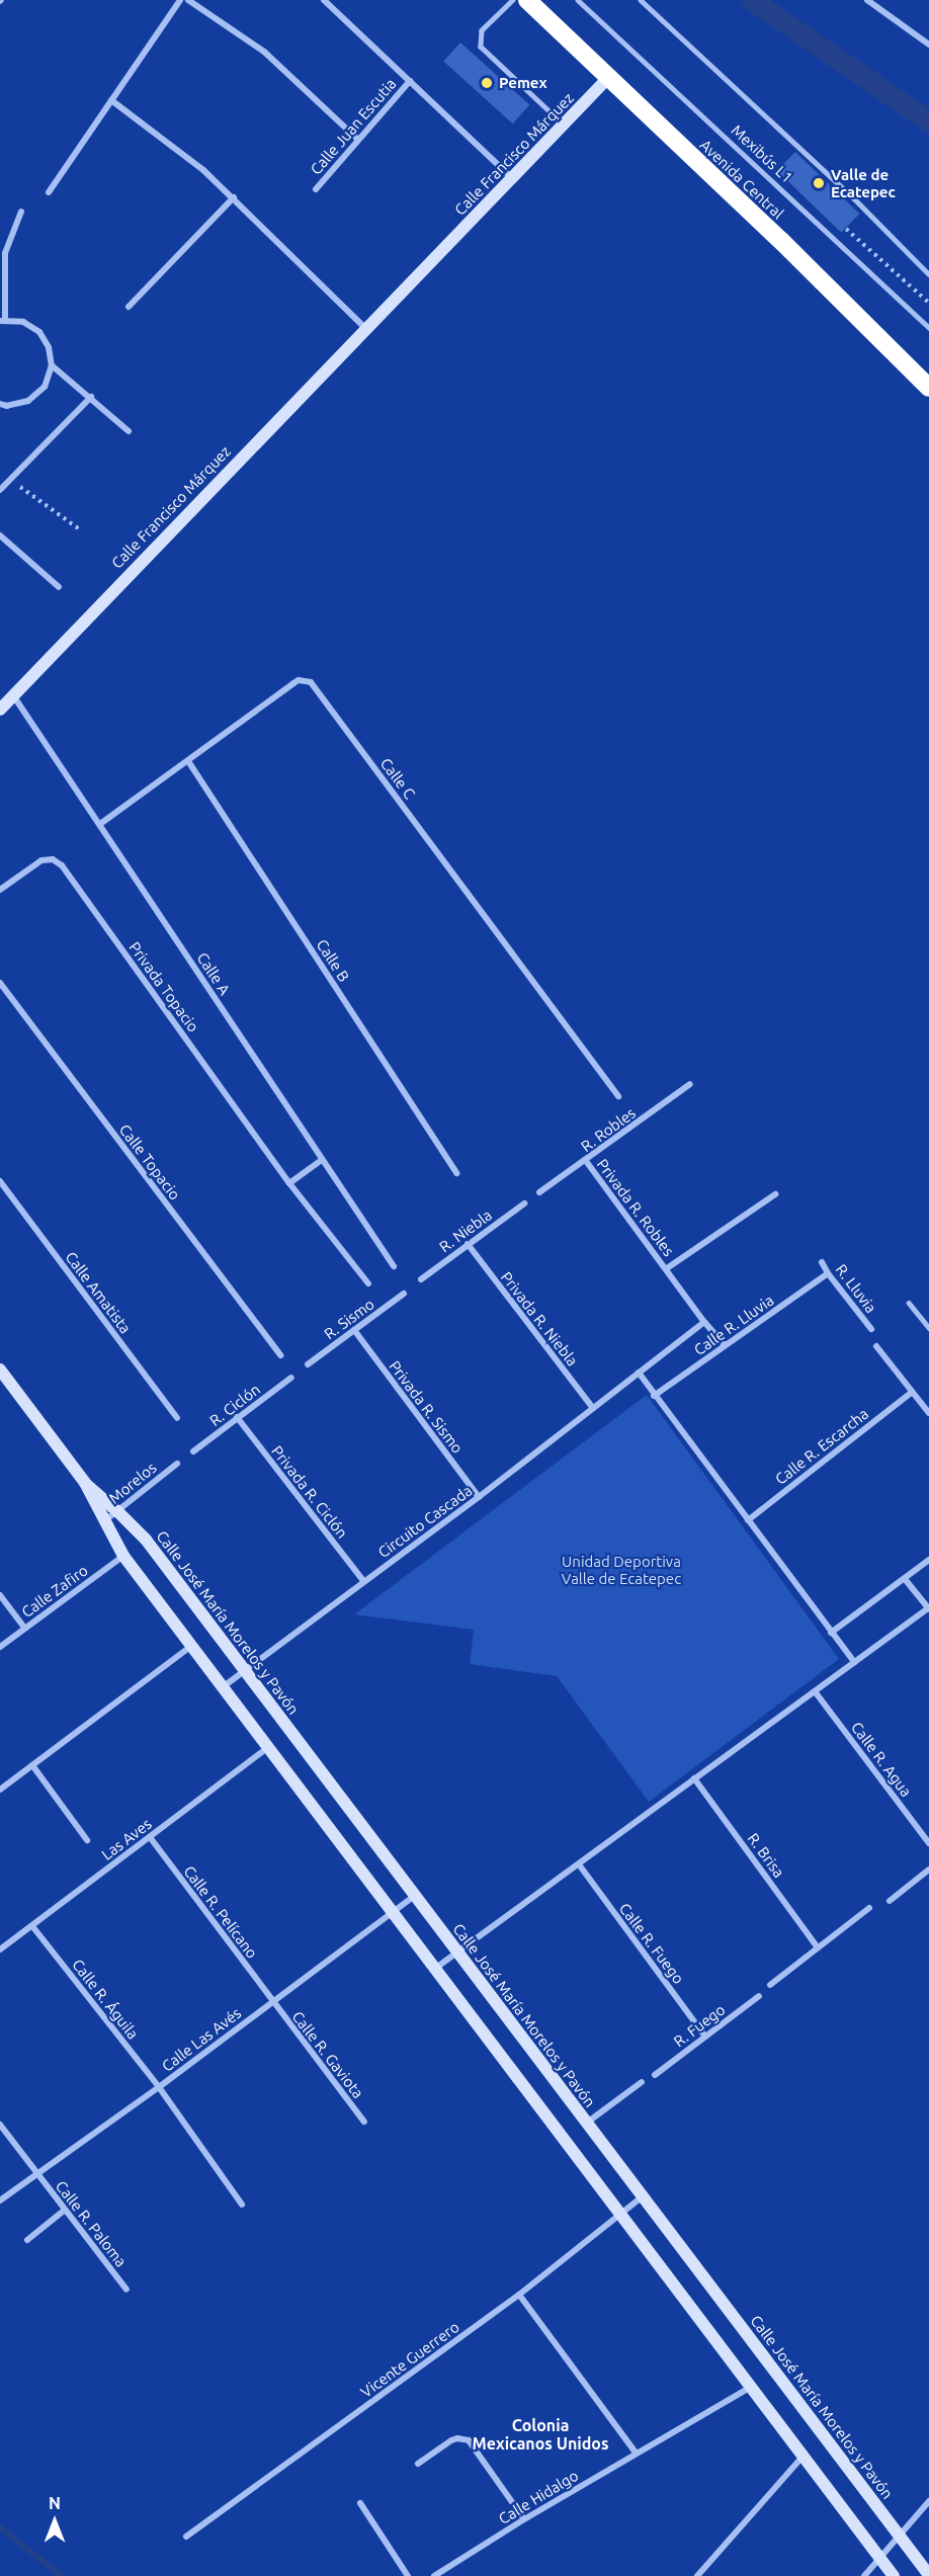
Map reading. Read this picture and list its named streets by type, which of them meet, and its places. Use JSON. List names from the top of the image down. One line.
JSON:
{"streets":{"highway":["Avenida Central"],"street":["Calle Juan Escutia","Calle Francisco Márquez","Calle C","Calle B","Calle A","Privada Topacio","R. Robles","Calle Topacio","Privada R. Robles","R. Niebla","R. Lluvia","Calle Amatista","R. Sismo","Privada R. Niebla","Calle R. Lluvia","R. Ciclón","Privada R. Sismo","Calle R. Escarcha","Morelos","Privada R. Ciclón","Circuito Cascada","Calle Zafiro","Calle José María Morelos y Pavón","Calle R. Agua","Las Aves","R. Brisa","Calle R. Pelícano","Calle R. Fuego","Calle R. Águila","R. Fuego","Calle Las Avés","Calle R. Gaviota","Calle R. Paloma","Vicente Guerrero","Calle Hidalgo"],"lane":["Mexibús L1"]},"crossings":[["Calle Juan Escutia","Calle Francisco Márquez"],["Calle Francisco Márquez","Avenida Central"],["Calle Francisco Márquez","Calle A"],["Calle C","Calle B"],["Calle C","Calle A"],["R. Robles","Privada R. Robles"],["Privada R. Robles","Calle R. Lluvia"],["Privada R. Robles","Circuito Cascada"],["R. Niebla","Privada R. Niebla"],["R. Lluvia","Calle R. Lluvia"],["R. Sismo","Privada R. Sismo"],["Privada R. Niebla","Circuito Cascada"],["R. Ciclón","Privada R. Ciclón"],["Privada R. Sismo","Circuito Cascada"],["Morelos","Calle José María Morelos y Pavón"],["Privada R. Ciclón","Circuito Cascada"],["Circuito Cascada","Calle José María Morelos y Pavón"],["Calle Zafiro","Calle José María Morelos y Pavón"],["Calle José María Morelos y Pavón","Las Aves"],["Calle José María Morelos y Pavón","Calle Las Avés"],["Calle José María Morelos y Pavón","Vicente Guerrero"],["Calle José María Morelos y Pavón","Calle Hidalgo"],["Las Aves","Calle R. Pelícano"],["Las Aves","Calle R. Águila"],["Calle R. Pelícano","Calle Las Avés"],["Calle R. Pelícano","Calle R. Gaviota"],["Calle R. Fuego","R. Fuego"],["Calle R. Águila","Calle Las Avés"],["Calle Las Avés","Calle R. Gaviota"],["Calle Las Avés","Calle R. Paloma"]],"districts":["Colonia Mexicanos Unidos"],"parks":["Unidad Deportiva Valle de Ecatepec"],"places":["Pemex","Valle de Ecatepec"],"north":"top"}
